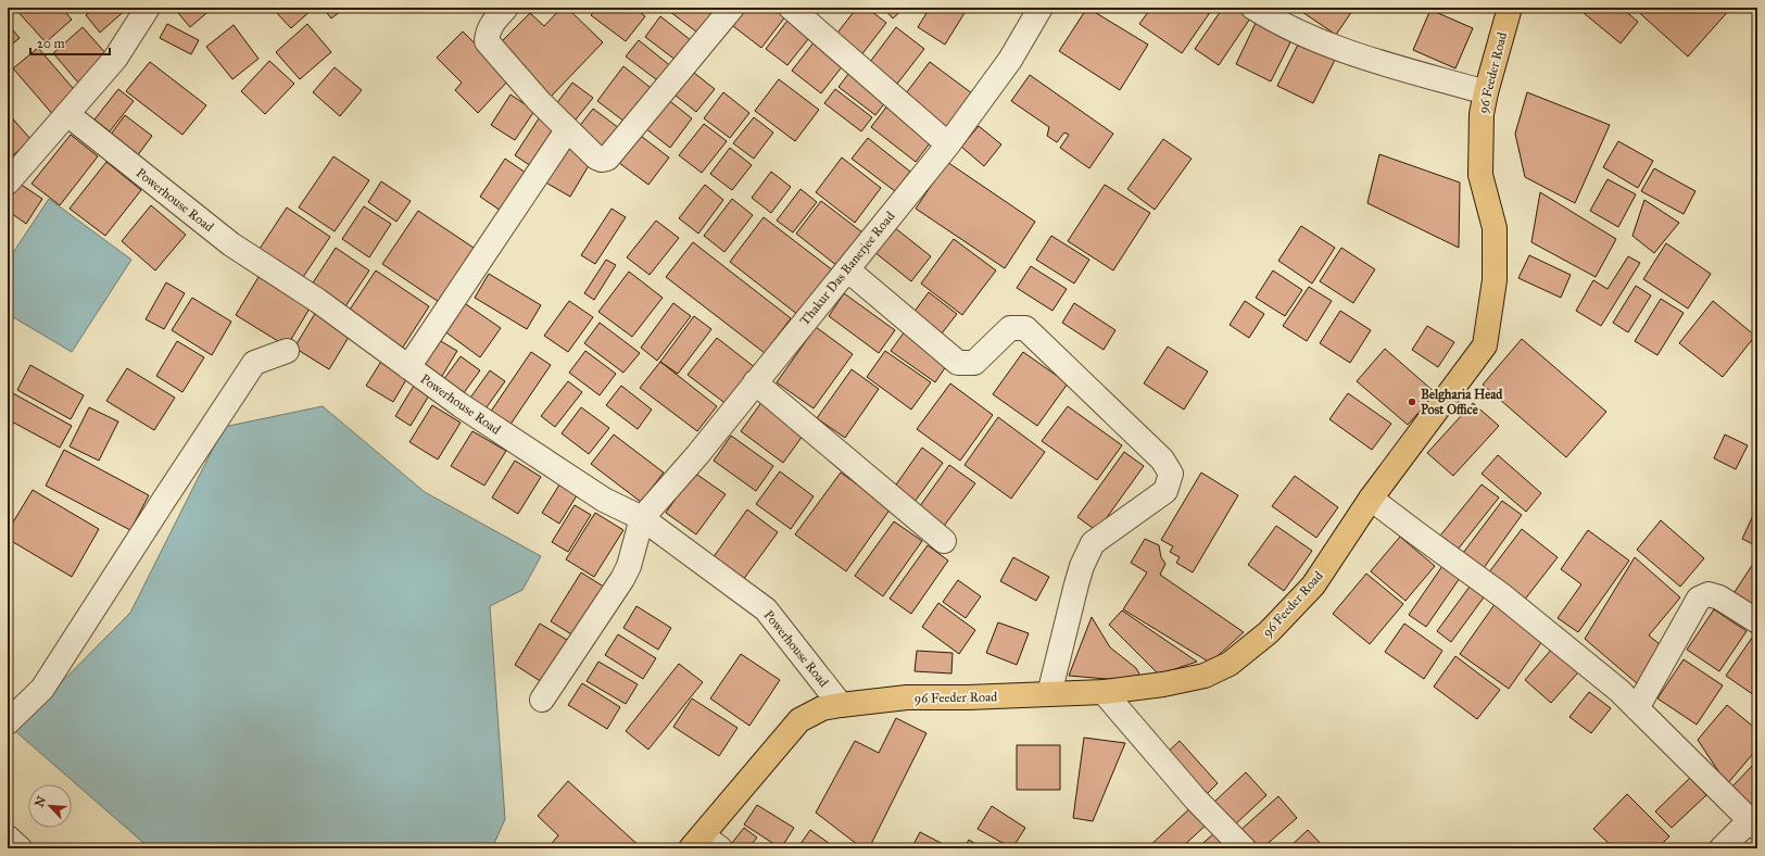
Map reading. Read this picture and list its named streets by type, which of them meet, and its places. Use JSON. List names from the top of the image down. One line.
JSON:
{"streets":{"main road":["96 Feeder Road"],"street":["Powerhouse Road","Thakur Das Banerjee Road"]},"crossings":[["96 Feeder Road","Powerhouse Road"],["Powerhouse Road","Thakur Das Banerjee Road"]],"places":["Belgharia Head Post Office"],"scale_bar":"20 m","north":"top left"}
